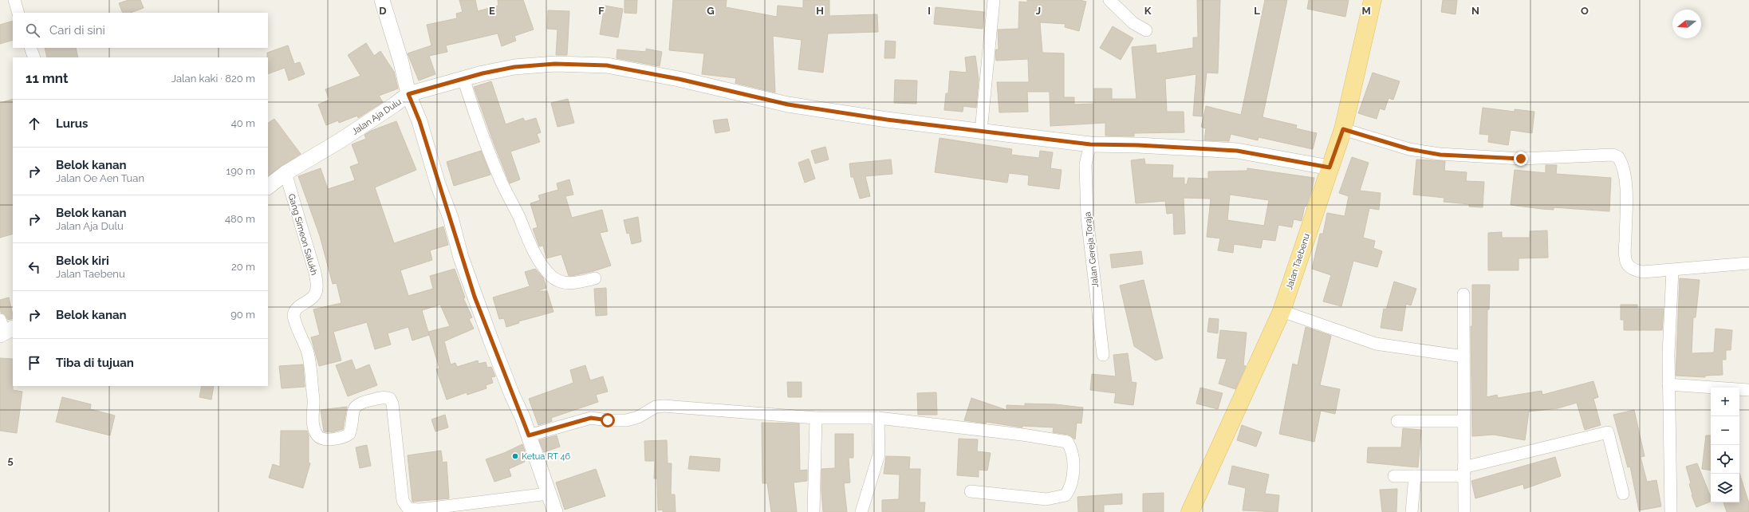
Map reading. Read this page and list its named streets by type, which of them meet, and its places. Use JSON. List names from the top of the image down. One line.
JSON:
{"streets":{"main road":["Jalan Taebenu"],"street":["Jalan Aja Dulu","Gang Simeon Salukh","Jalan Gereja Toraja"]},"crossings":[["Jalan Aja Dulu","Gang Simeon Salukh"],["Jalan Aja Dulu","Jalan Gereja Toraja"],["Jalan Aja Dulu","Jalan Taebenu"]],"places":["Ketua RT 46"],"north":"left","page":{"search":"Cari di sini","heading":["11 mnt","Jalan kaki · 820 m"],"list":[["Lurus","40 m"],["Belok kanan","Jalan Oe Aen Tuan","190 m"],["Belok kanan","Jalan Aja Dulu","480 m"],["Belok kiri","Jalan Taebenu","20 m"],["Belok kanan","90 m"],"Tiba di tujuan"],"map_buttons":["+","−"]},"grid":{"columns":["D","E","F","G","H","I","J","K","L","M","N","O"],"rows":["5"]}}
